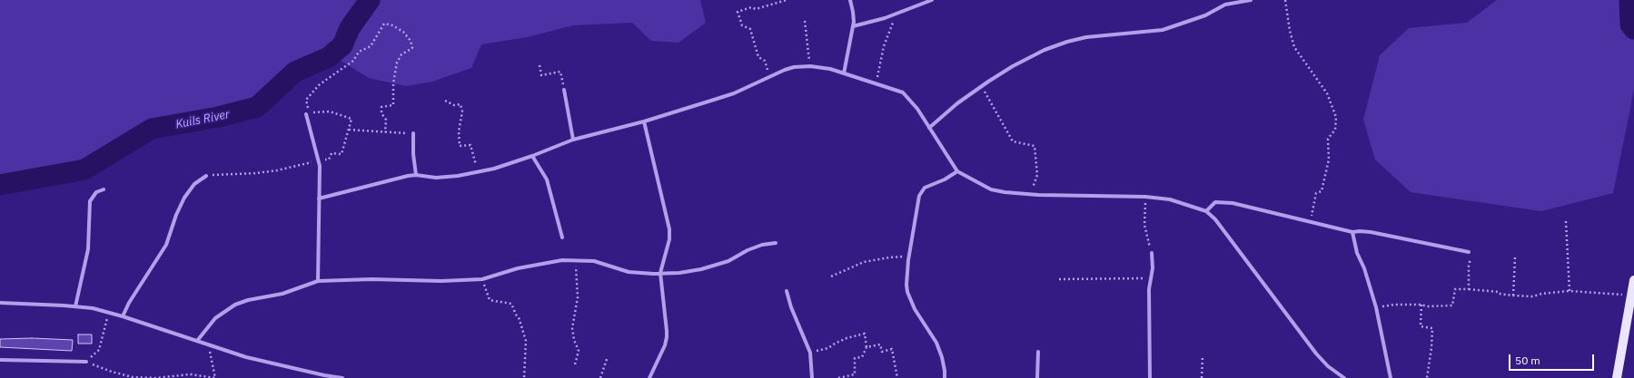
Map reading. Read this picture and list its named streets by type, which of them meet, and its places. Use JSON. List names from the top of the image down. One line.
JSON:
{"water":["Kuils River"],"scale_bar":"50 m"}
